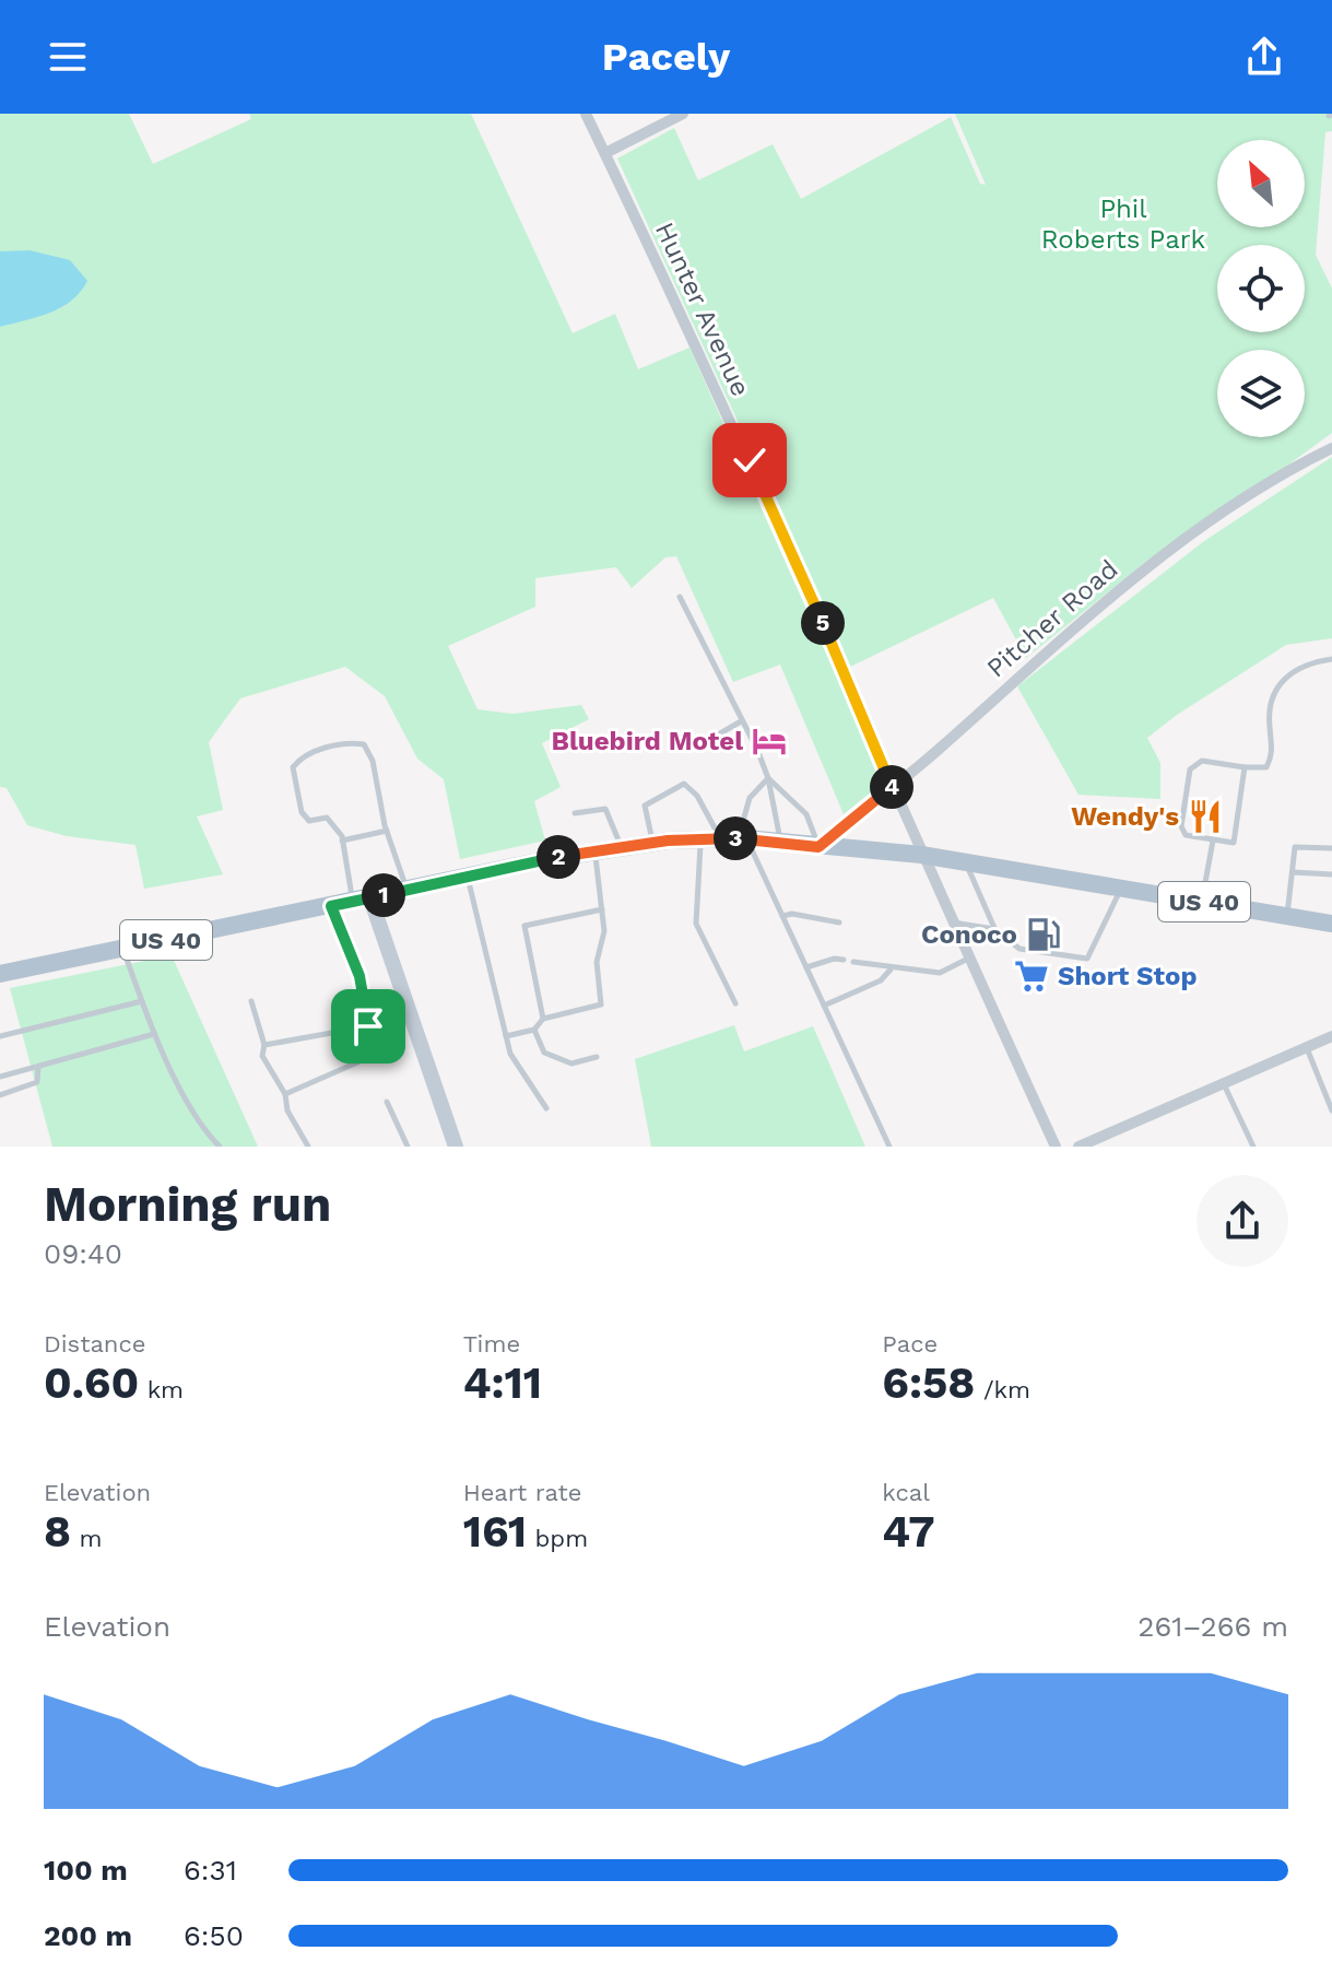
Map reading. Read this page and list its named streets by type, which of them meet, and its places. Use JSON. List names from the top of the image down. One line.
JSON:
{"streets":{"main road":["US 40"],"street":["Hunter Avenue","Pitcher Road"]},"crossings":[["Hunter Avenue","Pitcher Road"],["Hunter Avenue","US 40"],["Pitcher Road","US 40"]],"parks":["Phil Roberts Park"],"places":{"hotel":["Bluebird Motel"],"restaurant":["Wendy's"],"fuel station":["Conoco"],"supermarket":["Short Stop"]},"north":"top left","page":{"header":"Pacely","pins":["5","4","3","2","1"],"heading":["Morning run","09:40"],"stats":[["Distance","0.60 km"],["Time","4:11"],["Pace","6:58 /km"],["Elevation","8 m"],["Heart rate","161 bpm"],["kcal","47"]],"chart":["Elevation","261–266 m"],"list":[{"name":"100 m","note":"6:31"},{"name":"200 m","note":"6:50"}]}}
